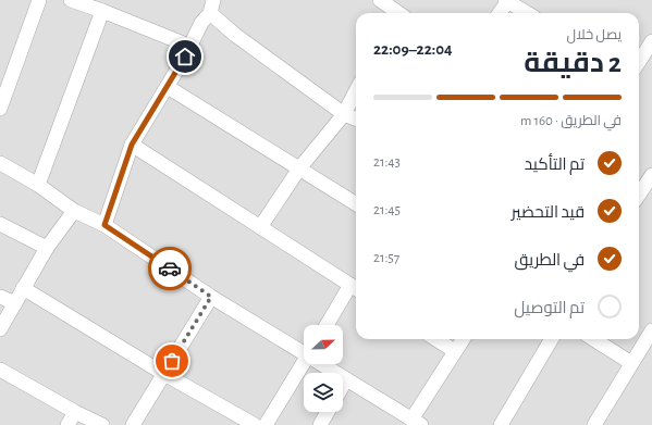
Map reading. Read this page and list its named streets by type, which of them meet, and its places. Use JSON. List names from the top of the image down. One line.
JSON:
{"north":"right","page":{"heading":["2 دقيقة","يصل خلال","22:04–22:09"],"bar":"في الطريق · 160 m","list":[["تم التأكيد","21:43"],["قيد التحضير","21:45"],["في الطريق","21:57"],"تم التوصيل"]}}
